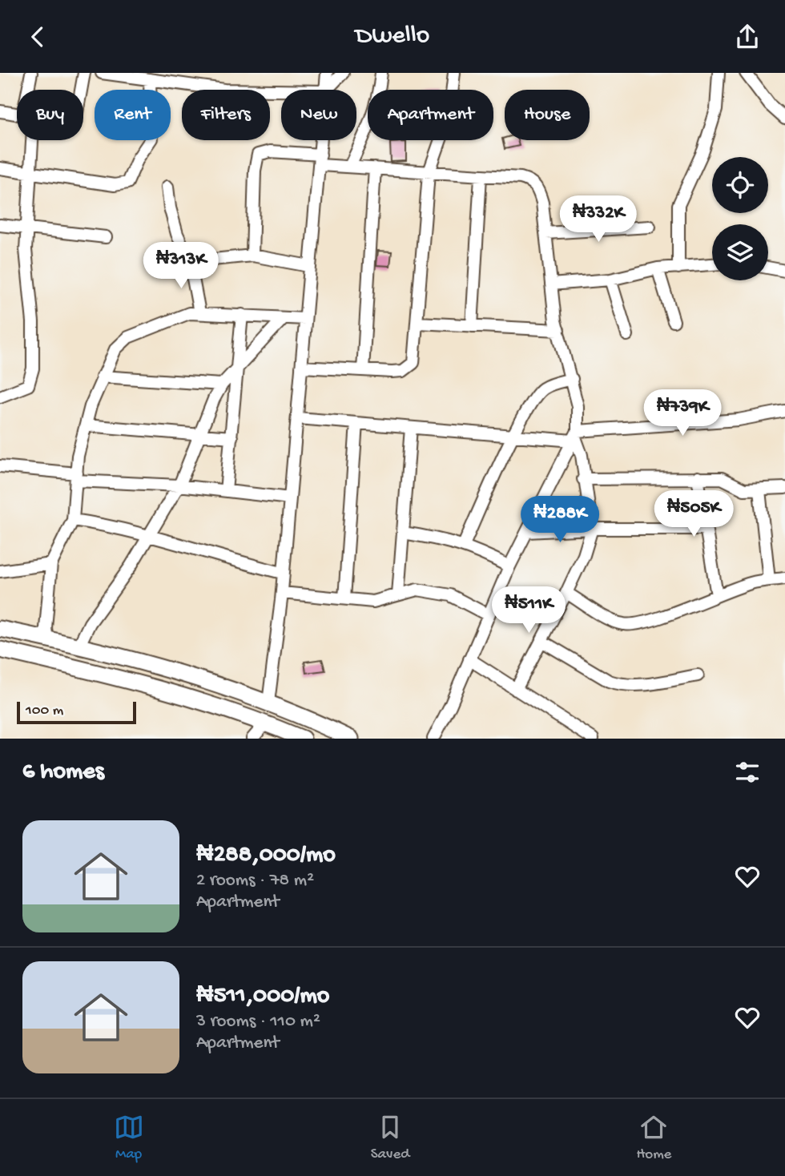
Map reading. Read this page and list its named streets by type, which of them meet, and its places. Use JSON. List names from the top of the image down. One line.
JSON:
{"scale_bar":"100 m","page":{"header":"Dwello","chip":["Buy","Rent","Filters","New","Apartment","House"],"price":["₦332K","₦313K","₦739K","₦505K","₦288K","₦511K"],"scale":"100 m","heading":"6 homes","list":[{"name":"₦288,000/mo","note":"2 rooms · 78 m² · Apartment"},{"name":"₦511,000/mo","note":"3 rooms · 110 m² · Apartment"}],"tabs":["Map","Saved","Home"]}}
